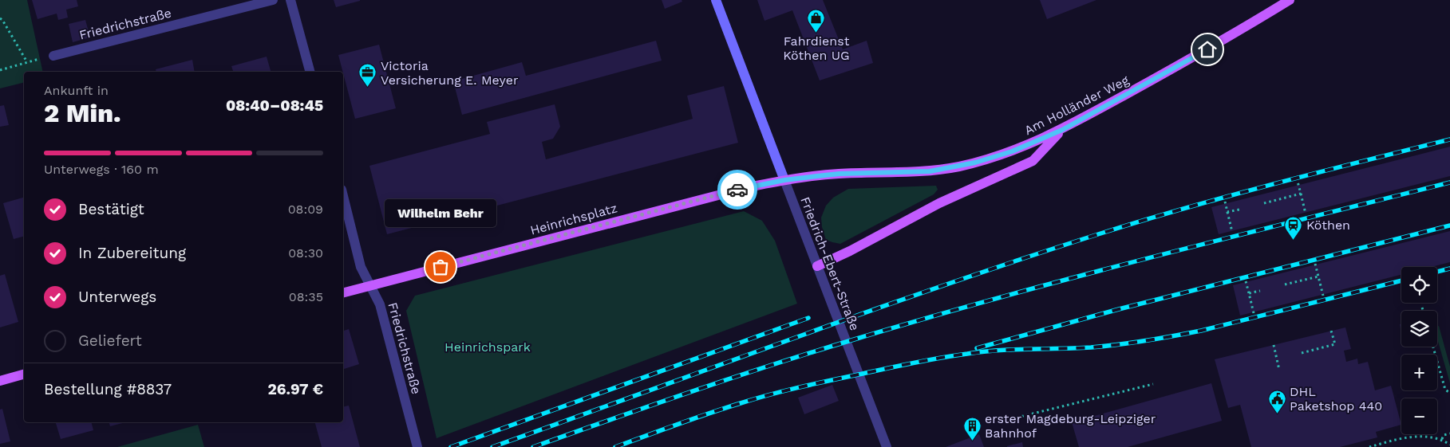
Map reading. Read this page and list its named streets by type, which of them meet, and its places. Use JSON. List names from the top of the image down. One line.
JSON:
{"streets":{"main road":["Am Holländer Weg","Heinrichsplatz","Friedrich-Ebert-Straße"],"street":["Friedrichstraße"]},"crossings":[["Friedrichstraße","Heinrichsplatz"],["Am Holländer Weg","Heinrichsplatz"],["Am Holländer Weg","Friedrich-Ebert-Straße"],["Heinrichsplatz","Friedrich-Ebert-Straße"]],"parks":["Heinrichspark"],"places":{"shop":["Fahrdienst Köthen UG"],"office":["Victoria Versicherung E. Meyer"],"station":["Köthen"],"other":["Wilhelm Behr"],"public building":["DHL Paketshop 440"],"building":["erster Magdeburg-Leipziger Bahnhof"]},"page":{"heading":["2 Min.","Ankunft in","08:40–08:45"],"panel":["Bestellung #8837","26.97 €"],"bar":"Unterwegs · 160 m","list":[["Bestätigt","08:09"],["In Zubereitung","08:30"],["Unterwegs","08:35"],"Geliefert"],"bubble":"Wilhelm Behr","map_buttons":["+","−"]}}
